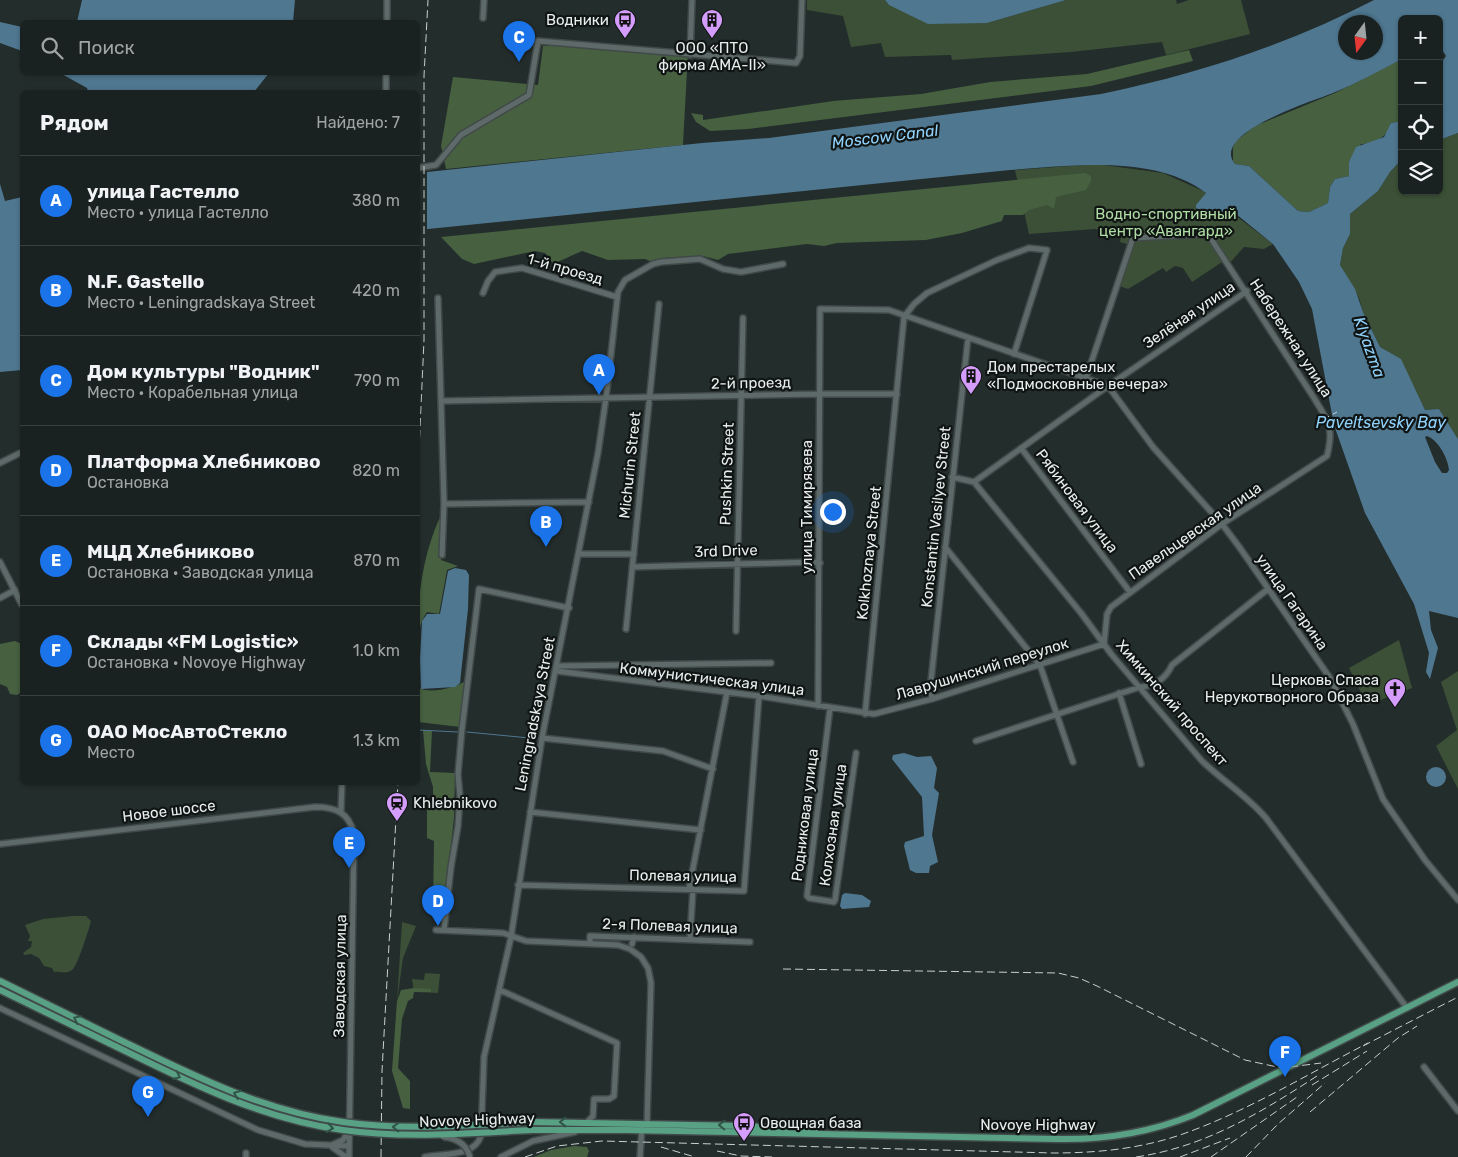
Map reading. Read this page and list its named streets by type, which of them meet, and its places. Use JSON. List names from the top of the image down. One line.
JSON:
{"streets":{"main road":["Novoye Highway"],"street":["1-й проезд","Зелёная улица","Набережная улица","2-й проезд","Michurin Street","Pushkin Street","Рябиновая улица","улица Тимирязева","Konstantin Vasilyev Street","Павельцевская улица","3rd Drive","Kolkhoznaya Street","улица Гагарина","Лаврушинский переулок","Коммунистическая улица","Химкинский проспект","Leningradskaya Street","Новое шоссе","Родниковая улица","Колхозная улица","Полевая улица","2-я Полевая улица","Заводская улица"]},"crossings":[["1-й проезд","Leningradskaya Street"],["Зелёная улица","Набережная улица"],["Зелёная улица","Рябиновая улица"],["Зелёная улица","улица Гагарина"],["Зелёная улица","Химкинский проспект"],["Набережная улица","Павельцевская улица"],["2-й проезд","Michurin Street"],["2-й проезд","Pushkin Street"],["2-й проезд","улица Тимирязева"],["2-й проезд","Kolkhoznaya Street"],["2-й проезд","Leningradskaya Street"],["Michurin Street","3rd Drive"],["Pushkin Street","3rd Drive"],["Рябиновая улица","Павельцевская улица"],["улица Тимирязева","3rd Drive"],["улица Тимирязева","Kolkhoznaya Street"],["улица Тимирязева","Коммунистическая улица"],["Konstantin Vasilyev Street","Лаврушинский переулок"],["Павельцевская улица","улица Гагарина"],["Павельцевская улица","Лаврушинский переулок"],["Павельцевская улица","Химкинский проспект"],["Kolkhoznaya Street","Лаврушинский переулок"],["Kolkhoznaya Street","Коммунистическая улица"],["Лаврушинский переулок","Коммунистическая улица"],["Лаврушинский переулок","Химкинский проспект"],["Коммунистическая улица","Leningradskaya Street"],["Коммунистическая улица","Родниковая улица"],["Коммунистическая улица","Полевая улица"],["Химкинский проспект","Novoye Highway"],["Leningradskaya Street","Полевая улица"],["Новое шоссе","Заводская улица"],["Родниковая улица","Колхозная улица"]],"water":["Moscow Canal","Klyazma","Paveltsevsky Bay"],"parks":["Водно-спортивный центр «Авангард»"],"places":{"bus stop":["Водники","Овощная база"],"building":["ООО «ПТО фирма АМА-II»","Дом престарелых «Подмосковные вечера»"],"church":["Церковь Спаса Нерукотворного Образа"],"station":["Khlebnikovo"]},"north":"bottom","page":{"map_buttons":["+","−"],"search":"Поиск","pins":["C","A","B","E","D","F","G"],"heading":["Рядом","Найдено: 7"],"list":[{"mark":"A","name":"улица Гастелло","note":"Место · улица Гастелло","value":"380 m"},{"mark":"B","name":"N.F. Gastello","note":"Место · Leningradskaya Street","value":"420 m"},{"mark":"C","name":"Дом культуры \"Водник\"","note":"Место · Корабельная улица","value":"790 m"},{"mark":"D","name":"Платформа Хлебниково","note":"Остановка","value":"820 m"},{"mark":"E","name":"МЦД Хлебниково","note":"Остановка · Заводская улица","value":"870 m"},{"mark":"F","name":"Склады «FM Logistic»","note":"Остановка · Novoye Highway","value":"1.0 km"},{"mark":"G","name":"ОАО МосАвтоСтекло","note":"Место","value":"1.3 km"}]}}
